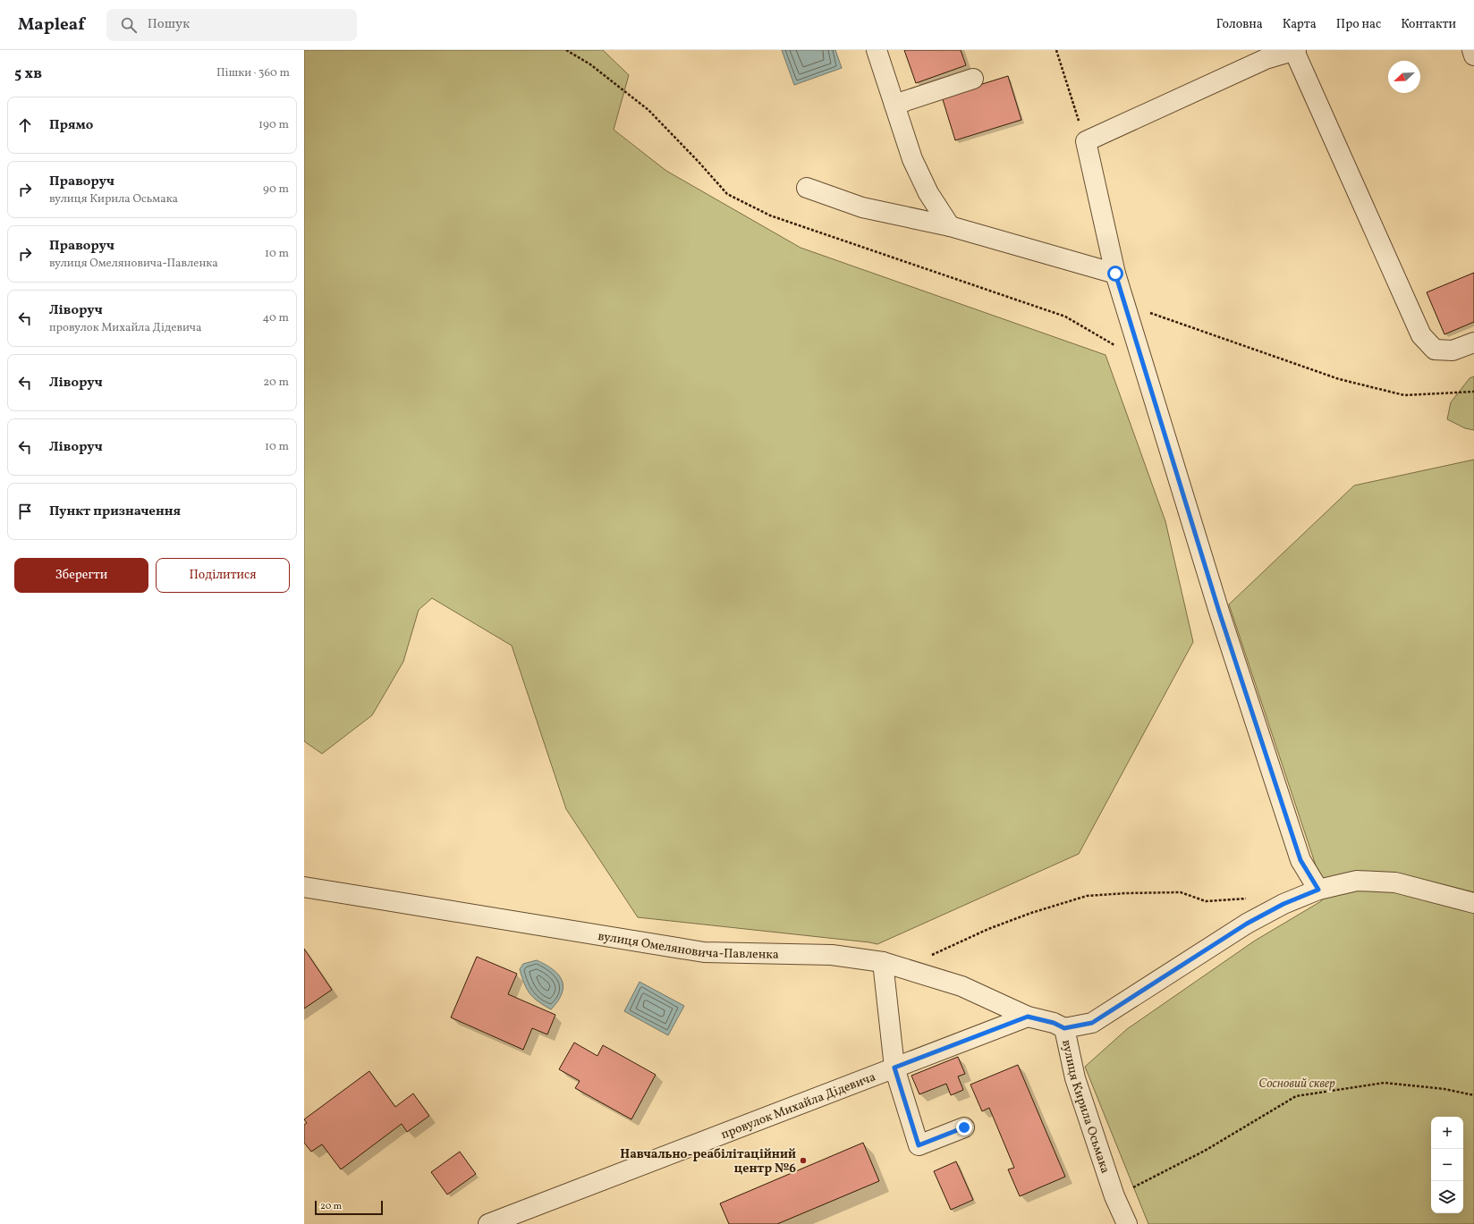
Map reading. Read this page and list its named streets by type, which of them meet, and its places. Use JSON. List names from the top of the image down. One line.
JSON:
{"streets":{"street":["вулиця Омеляновича-Павленка","провулок Михайла Дідевича","вулиця Кирила Осьмака"]},"crossings":[["вулиця Омеляновича-Павленка","провулок Михайла Дідевича"],["вулиця Омеляновича-Павленка","вулиця Кирила Осьмака"]],"parks":["Сосновий сквер"],"places":["Навчально-реабілітаційний центр №6"],"scale_bar":"20 m","north":"bottom left","page":{"header":"Mapleaf","search":"Пошук","nav":["Головна","Карта","Про нас","Контакти"],"heading":["5 хв","Пішки · 360 m"],"list":[["Прямо","190 m"],["Праворуч","вулиця Кирила Осьмака","90 m"],["Праворуч","вулиця Омеляновича-Павленка","10 m"],["Ліворуч","провулок Михайла Дідевича","40 m"],["Ліворуч","20 m"],["Ліворуч","10 m"],"Пункт призначення"],"buttons":["Зберегти","Поділитися"],"map_buttons":["+","−"],"scale":"20 m"}}
